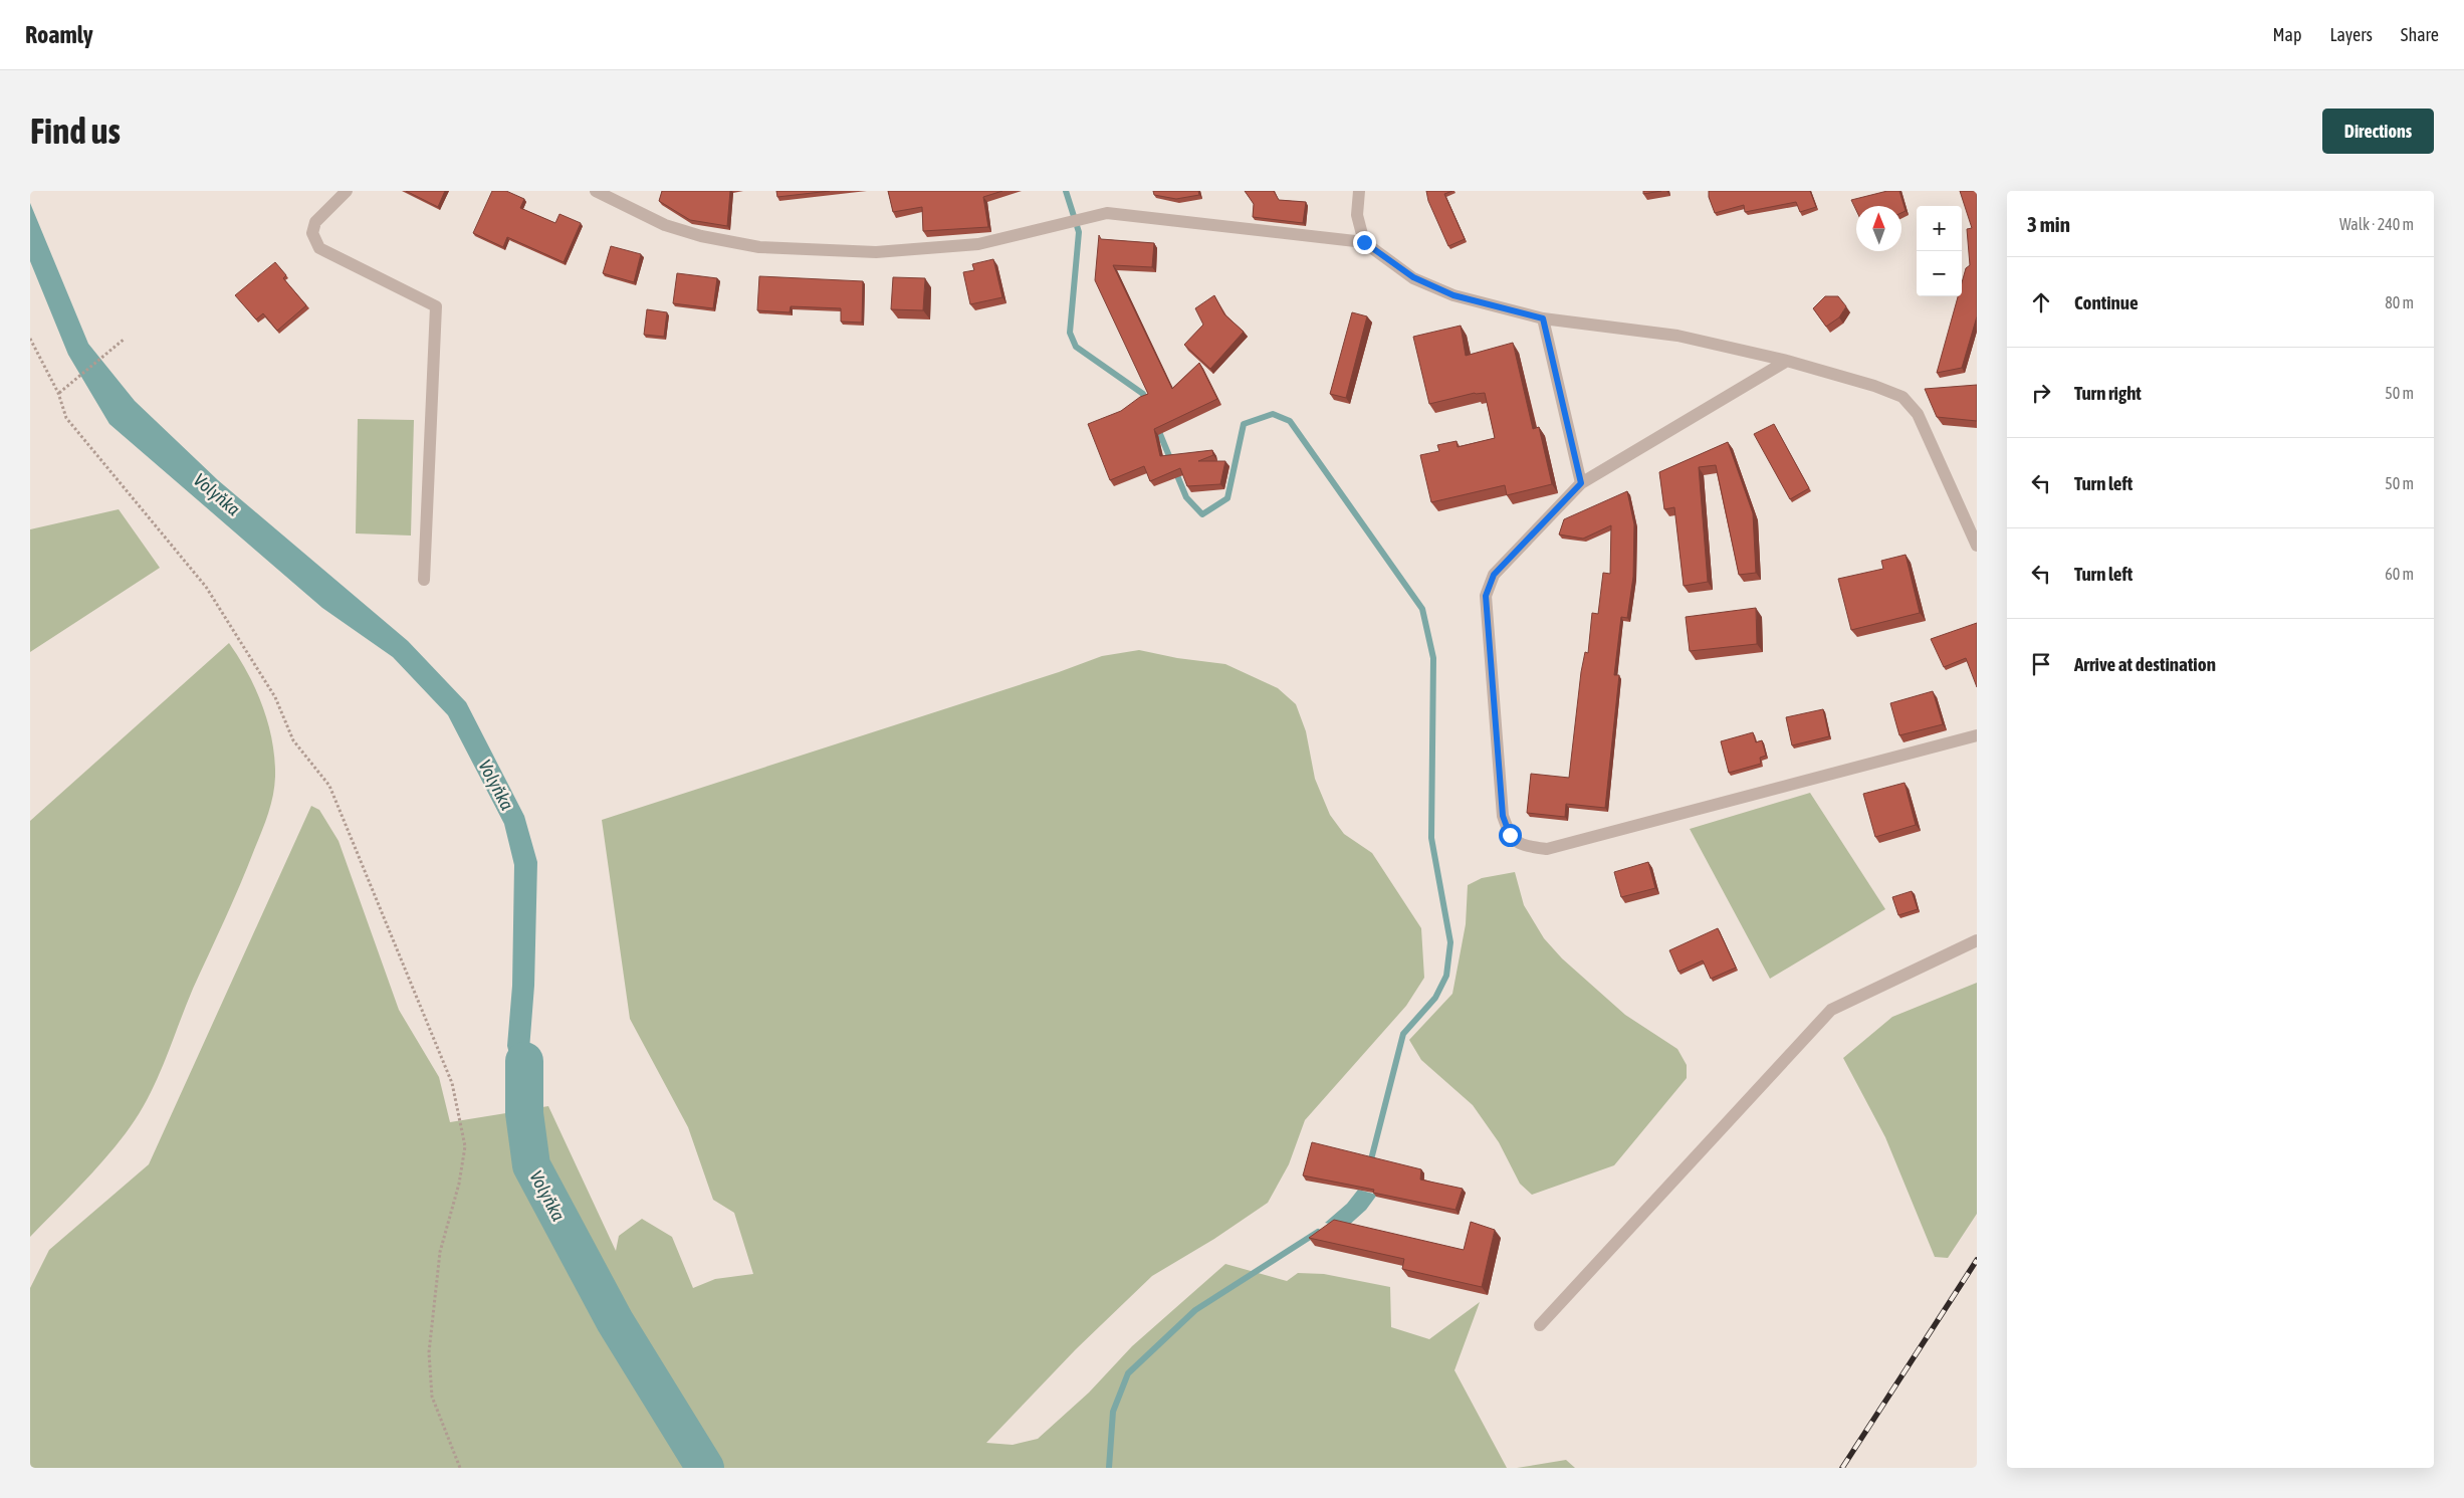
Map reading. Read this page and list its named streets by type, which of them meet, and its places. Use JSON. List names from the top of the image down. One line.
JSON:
{"water":["Volyňka"],"north":"top","page":{"header":"Roamly","nav":["Map","Layers","Share"],"buttons":"Directions","title":"Find us","heading":["3 min","Walk · 240 m"],"map_buttons":["+","−"],"list":[["Continue","80 m"],["Turn right","50 m"],["Turn left","50 m"],["Turn left","60 m"],"Arrive at destination"]}}
